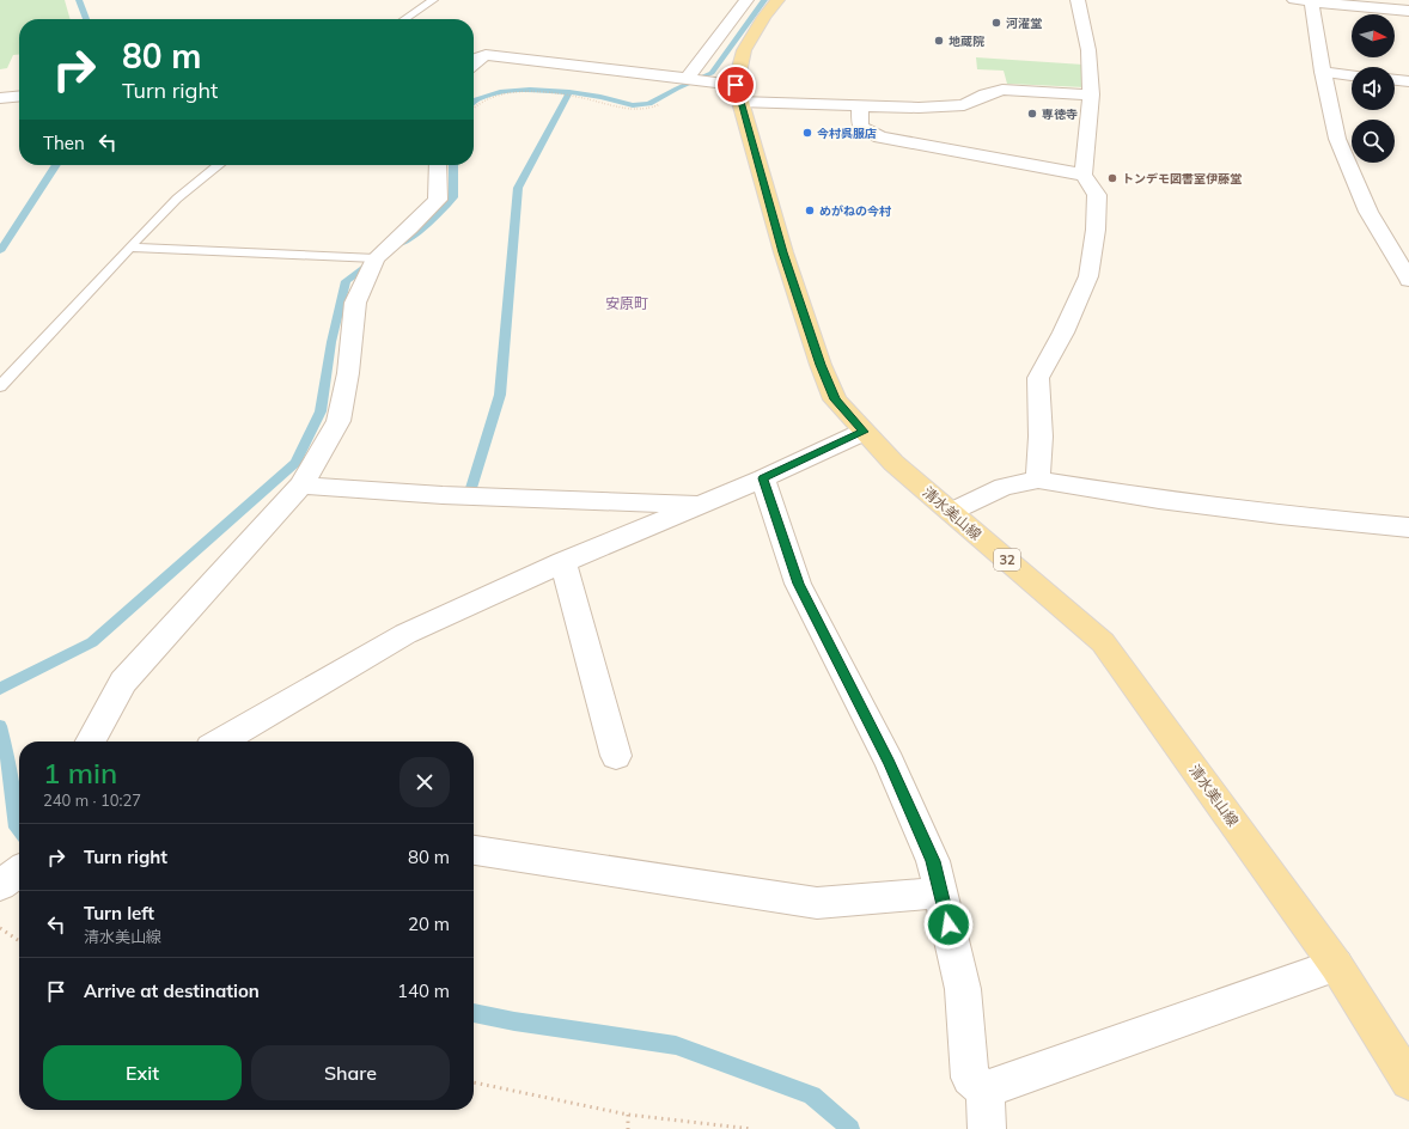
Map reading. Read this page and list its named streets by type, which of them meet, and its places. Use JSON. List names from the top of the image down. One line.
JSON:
{"streets":{"main road":["清水美山線","32"]},"districts":["安原町"],"places":["河濯堂","地蔵院","専徳寺","今村呉服店","トンデモ図書室伊藤堂","めがねの今村"],"north":"right","page":{"turn":["80 m","Turn right"],"then":"Then","heading":["1 min","240 m · 10:27"],"list":[{"name":"Turn right","value":"80 m"},{"name":"Turn left","note":"清水美山線","value":"20 m"},{"name":"Arrive at destination","value":"140 m"}],"buttons":["Exit","Share"]}}
